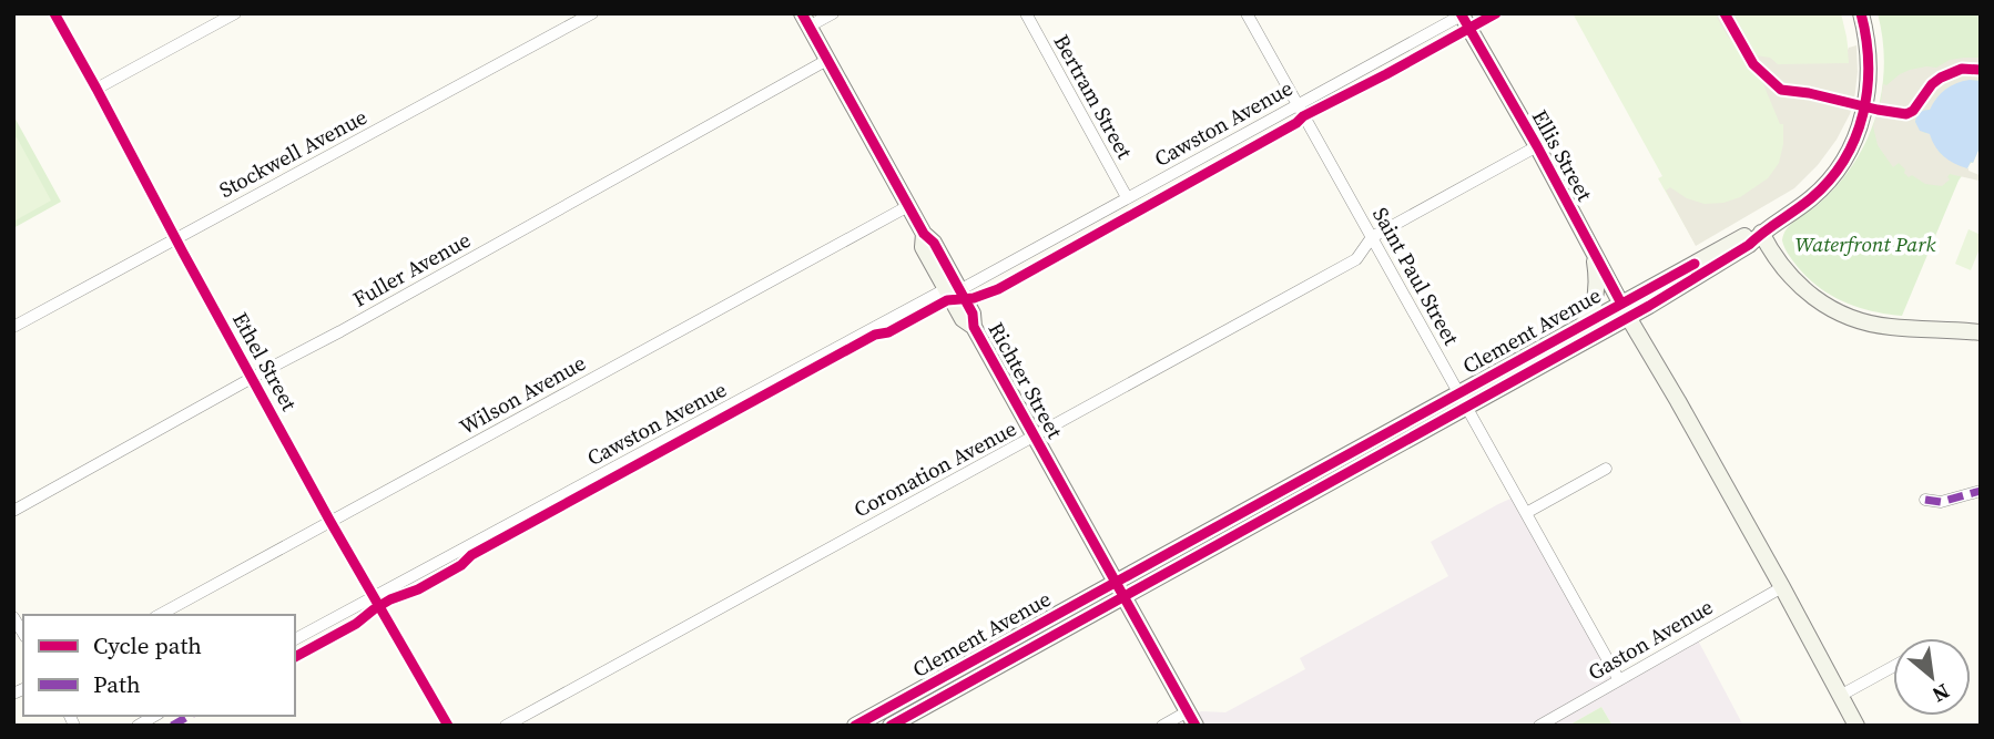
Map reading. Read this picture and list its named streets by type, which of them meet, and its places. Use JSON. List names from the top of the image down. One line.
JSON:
{"streets":{"main road":["Ellis Street","Clement Avenue","Richter Street"],"street":["Bertram Street","Cawston Avenue","Stockwell Avenue","Fuller Avenue","Saint Paul Street","Ethel Street","Wilson Avenue","Coronation Avenue","Gaston Avenue"]},"crossings":[["Bertram Street","Cawston Avenue"],["Cawston Avenue","Ellis Street"],["Cawston Avenue","Saint Paul Street"],["Cawston Avenue","Ethel Street"],["Cawston Avenue","Richter Street"],["Stockwell Avenue","Ethel Street"],["Ellis Street","Clement Avenue"],["Ellis Street","Coronation Avenue"],["Ellis Street","Gaston Avenue"],["Fuller Avenue","Ethel Street"],["Fuller Avenue","Richter Street"],["Saint Paul Street","Clement Avenue"],["Saint Paul Street","Coronation Avenue"],["Saint Paul Street","Gaston Avenue"],["Clement Avenue","Richter Street"],["Ethel Street","Wilson Avenue"],["Richter Street","Wilson Avenue"],["Richter Street","Coronation Avenue"]],"parks":["Waterfront Park"],"legend":["Cycle path","Path"],"north":"bottom right"}
